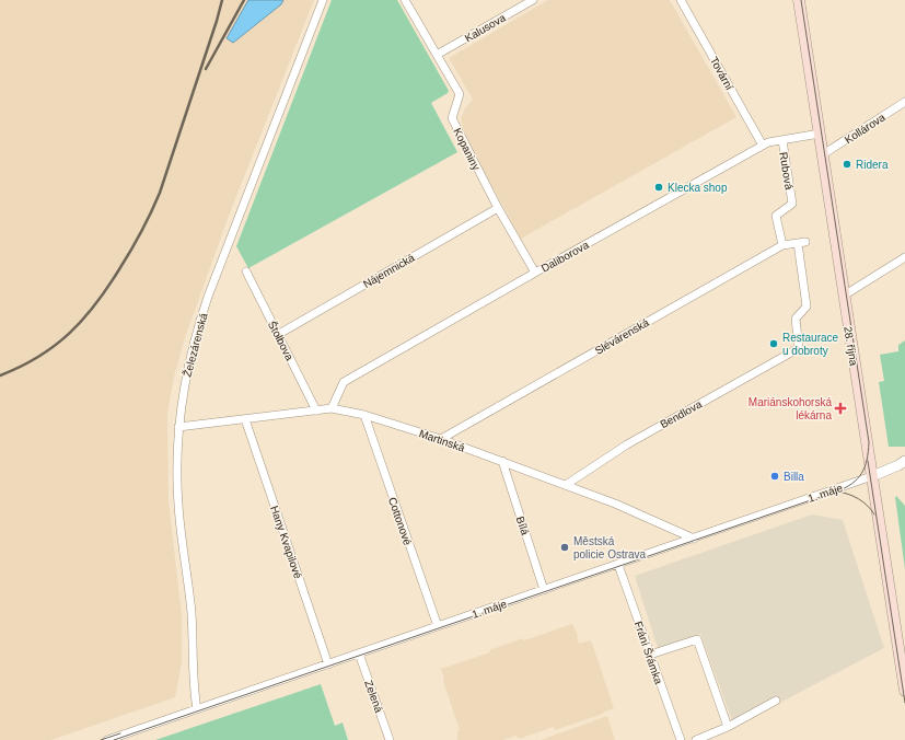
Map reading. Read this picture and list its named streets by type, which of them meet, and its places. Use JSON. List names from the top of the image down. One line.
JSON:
{"streets":{"main road":["28. října"],"street":["Kalusova","Tovární","Kollárova","Kopaniny","Rubová","Daliborova","Nájemnická","Slévárenská","Štolbova","Železárenská","Bendlova","Martinská","1. máje","Cottonové","Bílá","Hany Kvapilové","Fráni Šrámka","Zelená"]},"crossings":[["Kalusova","Kopaniny"],["Tovární","Daliborova"],["Kollárova","28. října"],["Kopaniny","Daliborova"],["Kopaniny","Nájemnická"],["Rubová","Daliborova"],["Rubová","Slévárenská"],["Daliborova","28. října"],["Daliborova","Martinská"],["Nájemnická","Štolbova"],["Slévárenská","Bendlova"],["Slévárenská","Martinská"],["Štolbova","Martinská"],["Železárenská","Martinská"],["Železárenská","1. máje"],["28. října","1. máje"],["Bendlova","Martinská"],["Martinská","1. máje"],["Martinská","Cottonové"],["Martinská","Bílá"],["Martinská","Hany Kvapilové"],["1. máje","Cottonové"],["1. máje","Bílá"],["1. máje","Hany Kvapilové"],["1. máje","Fráni Šrámka"],["1. máje","Zelená"]],"places":{"other":["Ridera","Klecka shop","Restaurace u dobroty","Billa","Městská policie Ostrava"],"health":["Mariánskohorská lékárna"]}}
